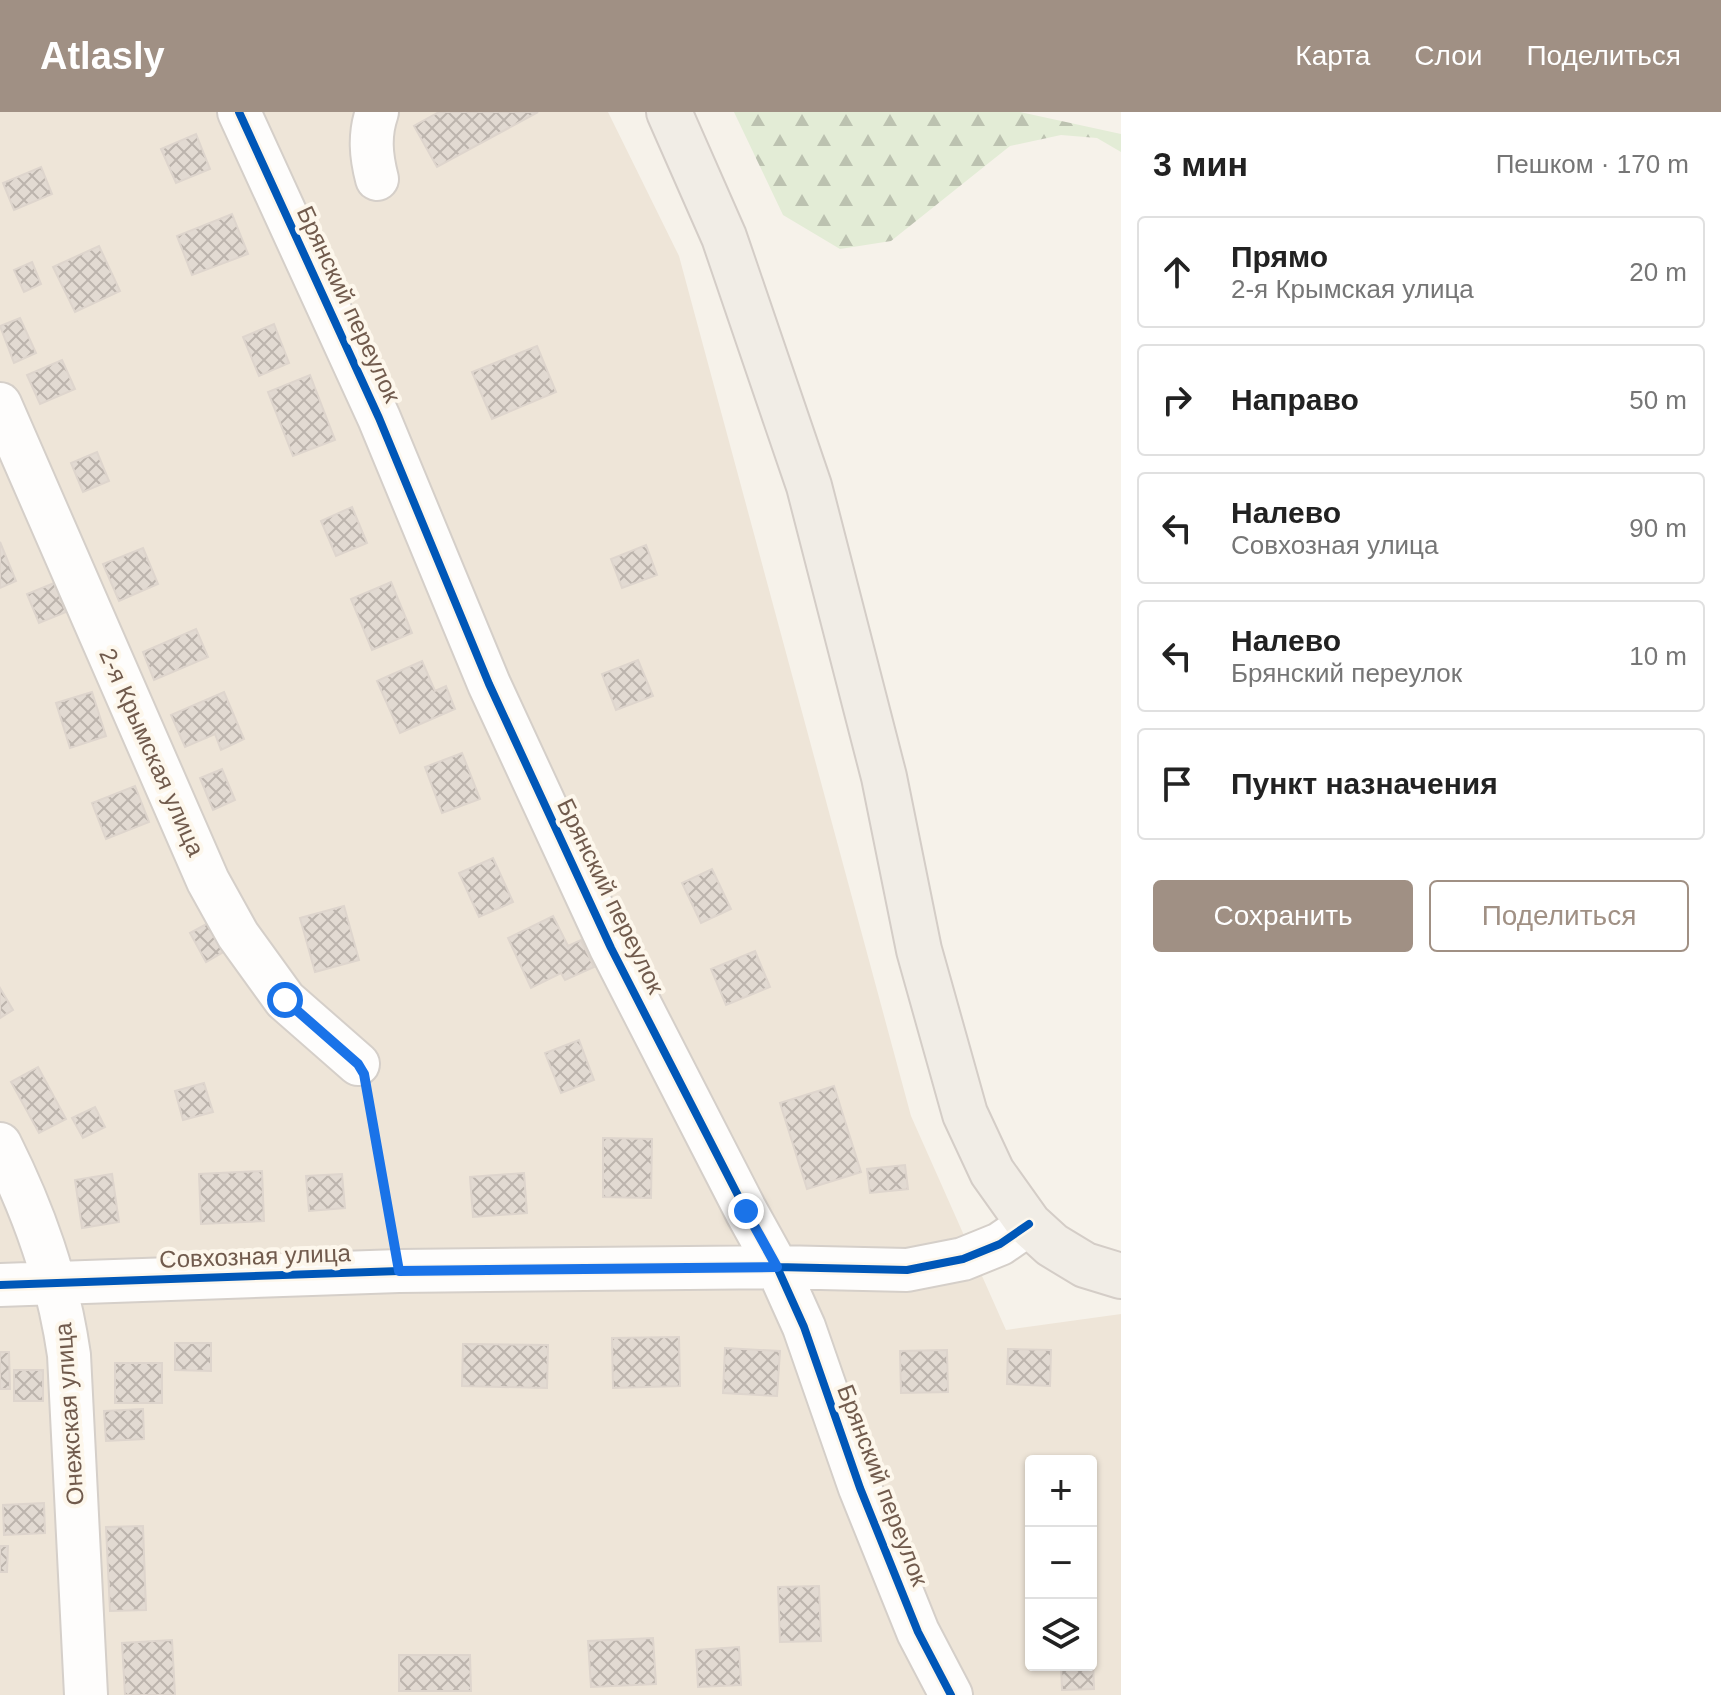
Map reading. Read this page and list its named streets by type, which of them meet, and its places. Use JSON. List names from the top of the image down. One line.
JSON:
{"streets":{"street":["Брянский переулок","2-я Крымская улица","Совхозная улица","Онежская улица"]},"crossings":[["Брянский переулок","Совхозная улица"],["Совхозная улица","Онежская улица"]],"page":{"header":"Atlasly","nav":["Карта","Слои","Поделиться"],"heading":["3 мин","Пешком · 170 m"],"list":[["Прямо","2-я Крымская улица","20 m"],["Направо","50 m"],["Налево","Совхозная улица","90 m"],["Налево","Брянский переулок","10 m"],"Пункт назначения"],"buttons":["Сохранить","Поделиться"],"map_buttons":["+","−"]}}
